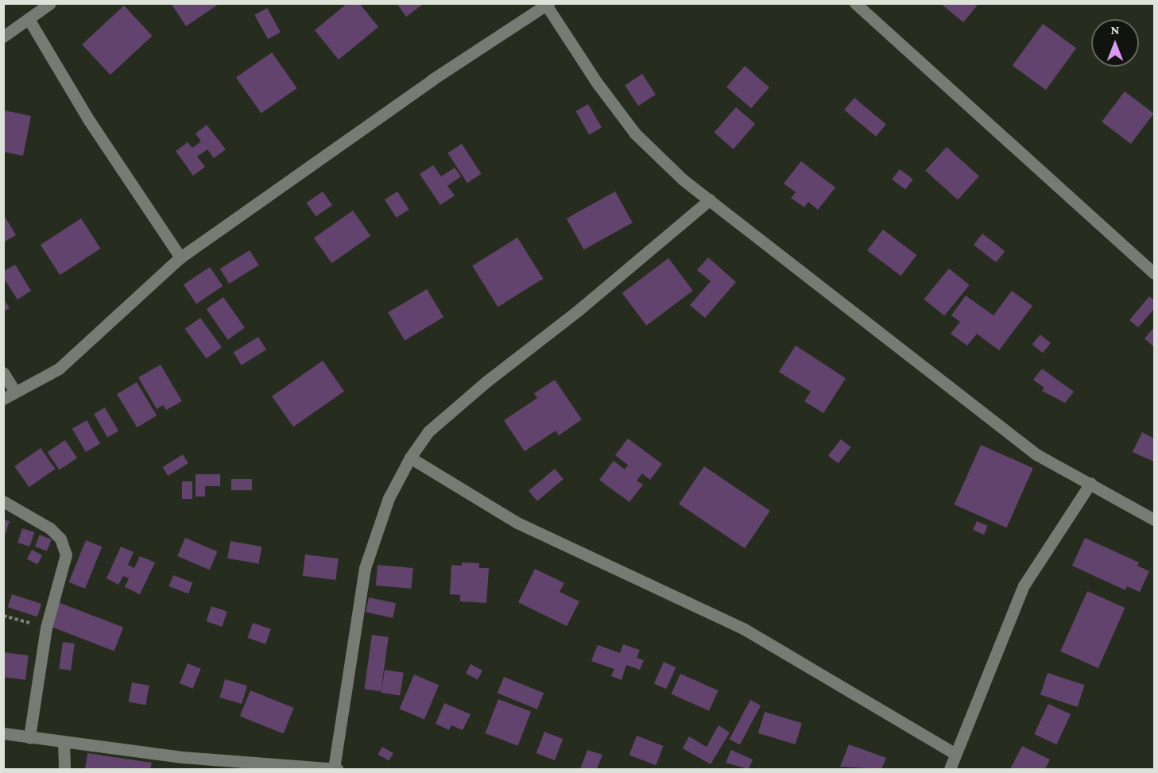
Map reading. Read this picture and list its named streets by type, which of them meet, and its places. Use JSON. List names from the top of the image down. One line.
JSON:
{"north":"top"}
